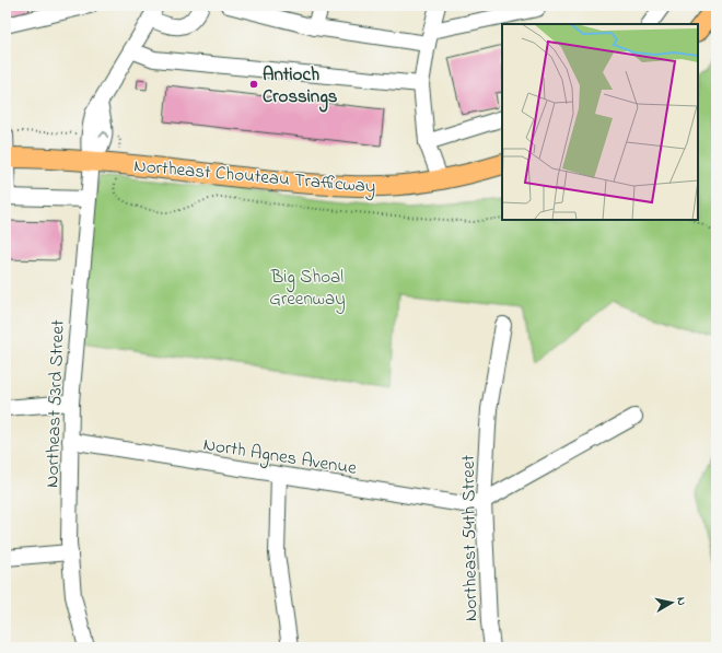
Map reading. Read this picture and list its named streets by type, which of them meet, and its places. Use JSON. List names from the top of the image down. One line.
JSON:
{"streets":{"main road":["Northeast Chouteau Trafficway"],"street":["Northeast 53rd Street","North Agnes Avenue","Northeast 54th Street"]},"crossings":[["Northeast Chouteau Trafficway","Northeast 53rd Street"],["Northeast 53rd Street","North Agnes Avenue"],["North Agnes Avenue","Northeast 54th Street"]],"parks":["Big Shoal Greenway"],"places":["Antioch Crossings"],"north":"right"}
